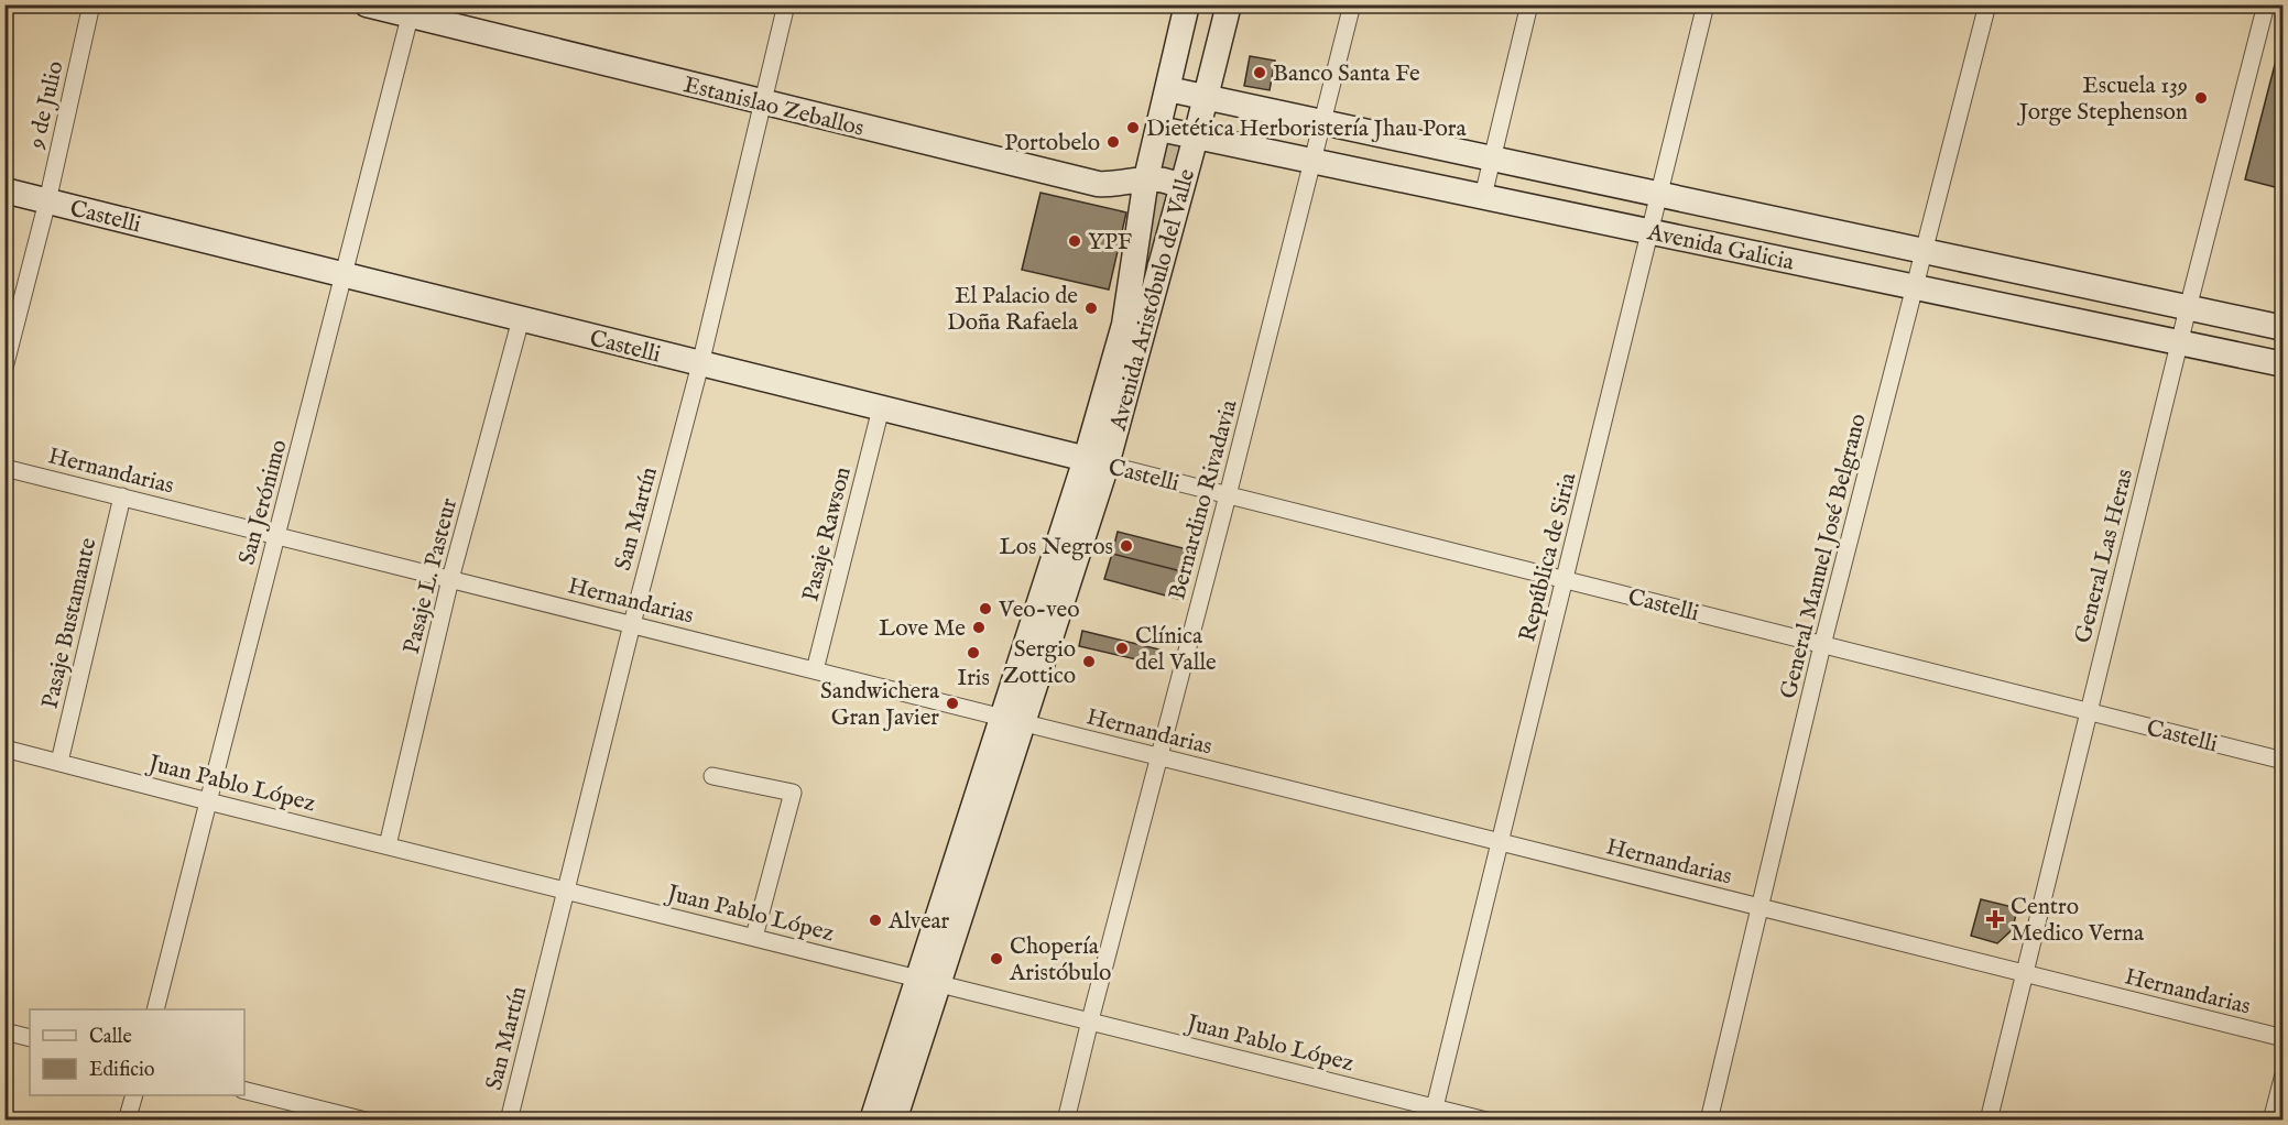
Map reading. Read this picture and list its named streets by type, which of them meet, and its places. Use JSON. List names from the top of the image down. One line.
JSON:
{"streets":{"main road":["Estanislao Zeballos","Castelli","Avenida Galicia","Avenida Aristóbulo del Valle"],"street":["9 de Julio","Hernandarias","Bernardino Rivadavia","San Jerónimo","San Martín","Pasaje Rawson","General Manuel José Belgrano","General Las Heras","República de Siria","Pasaje L. Pasteur","Pasaje Bustamante","Juan Pablo López"]},"crossings":[["9 de Julio","Castelli"],["Estanislao Zeballos","Avenida Aristóbulo del Valle"],["Estanislao Zeballos","San Jerónimo"],["Estanislao Zeballos","San Martín"],["Castelli","Avenida Aristóbulo del Valle"],["Castelli","Bernardino Rivadavia"],["Castelli","San Jerónimo"],["Castelli","San Martín"],["Castelli","Pasaje Rawson"],["Castelli","General Manuel José Belgrano"],["Castelli","General Las Heras"],["Castelli","República de Siria"],["Castelli","Pasaje L. Pasteur"],["Avenida Galicia","Avenida Aristóbulo del Valle"],["Avenida Galicia","Bernardino Rivadavia"],["Avenida Galicia","General Manuel José Belgrano"],["Avenida Galicia","General Las Heras"],["Avenida Galicia","República de Siria"],["Avenida Aristóbulo del Valle","Hernandarias"],["Avenida Aristóbulo del Valle","Juan Pablo López"],["Hernandarias","Bernardino Rivadavia"],["Hernandarias","San Jerónimo"],["Hernandarias","San Martín"],["Hernandarias","Pasaje Rawson"],["Hernandarias","General Manuel José Belgrano"],["Hernandarias","General Las Heras"],["Hernandarias","República de Siria"],["Hernandarias","Pasaje L. Pasteur"],["Hernandarias","Pasaje Bustamante"],["Bernardino Rivadavia","Juan Pablo López"],["San Jerónimo","Juan Pablo López"],["San Martín","Juan Pablo López"],["República de Siria","Juan Pablo López"],["Pasaje L. Pasteur","Juan Pablo López"],["Pasaje Bustamante","Juan Pablo López"]],"places":{"other":["Banco Santa Fe","Escuela 139 Jorge Stephenson","Dietética Herboristería Jhau Pora","Portobelo","YPF","El Palacio de Doña Rafaela","Los Negros","Veo-veo","Love Me","Clínica del Valle","Iris","Sergio Zottico","Sandwichera Gran Javier","Alvear","Chopería Aristóbulo"],"health":["Centro Medico Verna"]},"legend":["Calle","Edificio"]}
